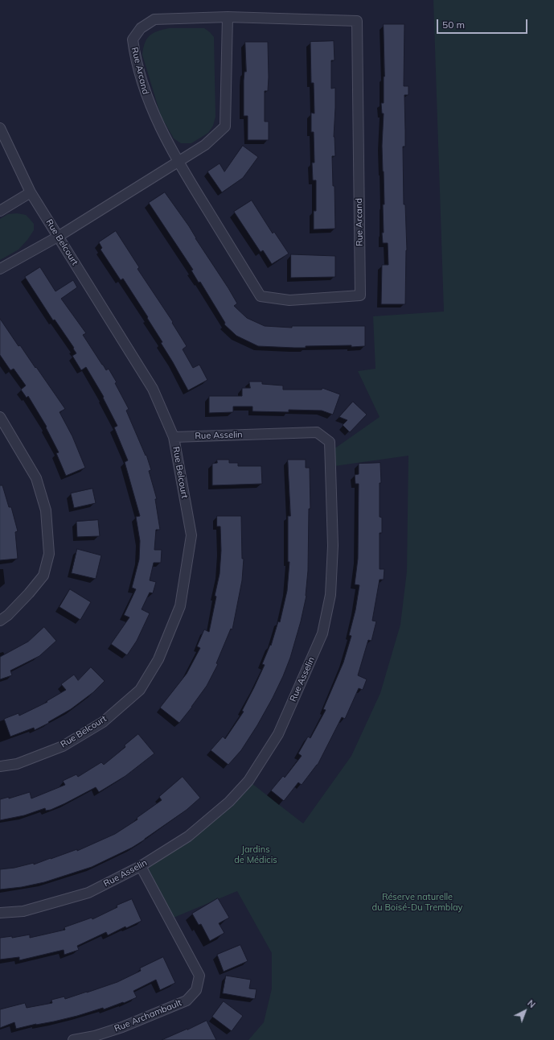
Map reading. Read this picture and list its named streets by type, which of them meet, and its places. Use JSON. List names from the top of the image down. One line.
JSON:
{"streets":{"street":["Rue Arcand","Rue Belcourt","Rue Asselin","Rue Archambault"]},"crossings":[["Rue Belcourt","Rue Asselin"],["Rue Asselin","Rue Archambault"]],"parks":["Jardins de Médicis","Réserve naturelle du Boisé-Du Tremblay"],"scale_bar":"50 m","north":"top right"}
